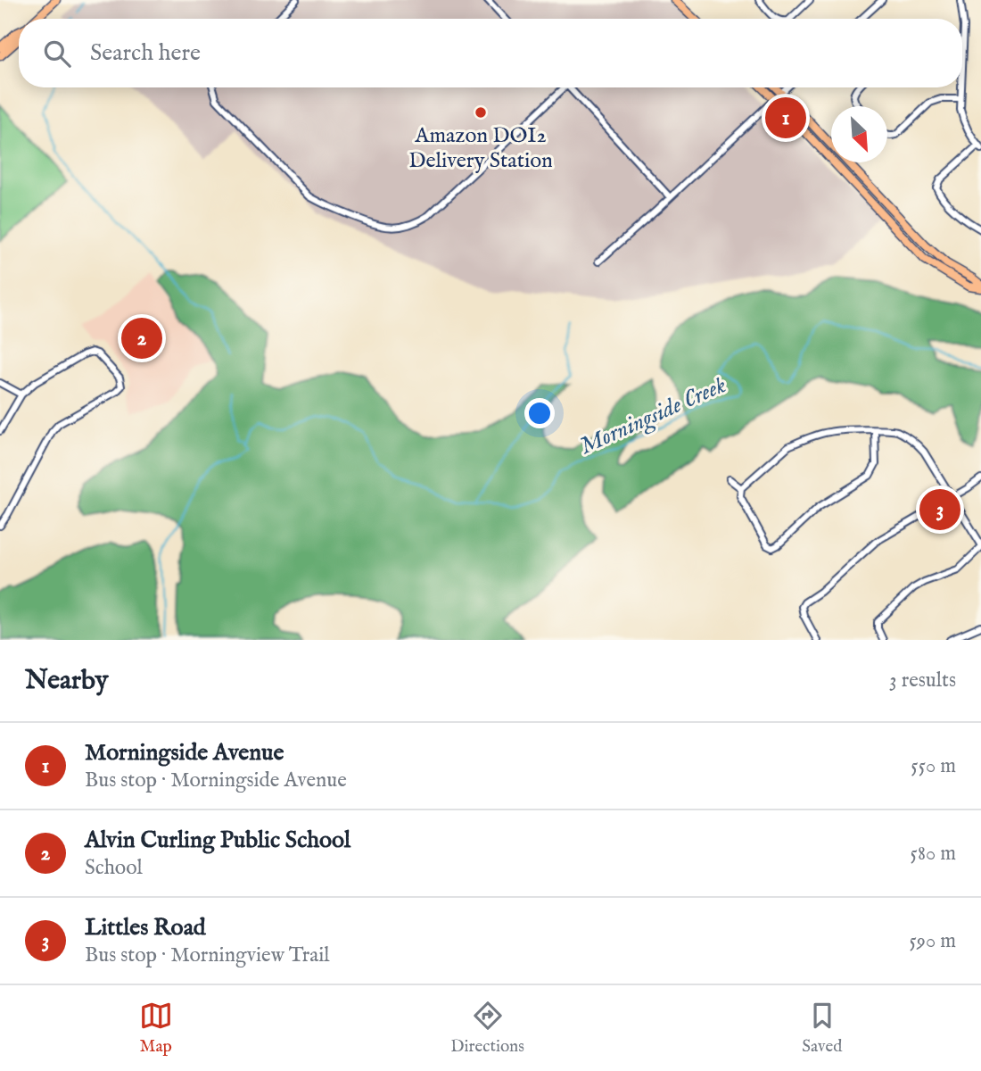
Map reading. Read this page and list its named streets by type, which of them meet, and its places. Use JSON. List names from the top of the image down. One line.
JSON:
{"water":["Morningside Creek"],"places":["Amazon DOI2 Delivery Station"],"north":"bottom right","page":{"search":"Search here","pins":["1","2","3"],"heading":["Nearby","3 results"],"list":[{"mark":"1","name":"Morningside Avenue","note":"Bus stop · Morningside Avenue","value":"550 m"},{"mark":"2","name":"Alvin Curling Public School","note":"School","value":"580 m"},{"mark":"3","name":"Littles Road","note":"Bus stop · Morningview Trail","value":"590 m"}],"nav":["Map","Directions","Saved"]}}
